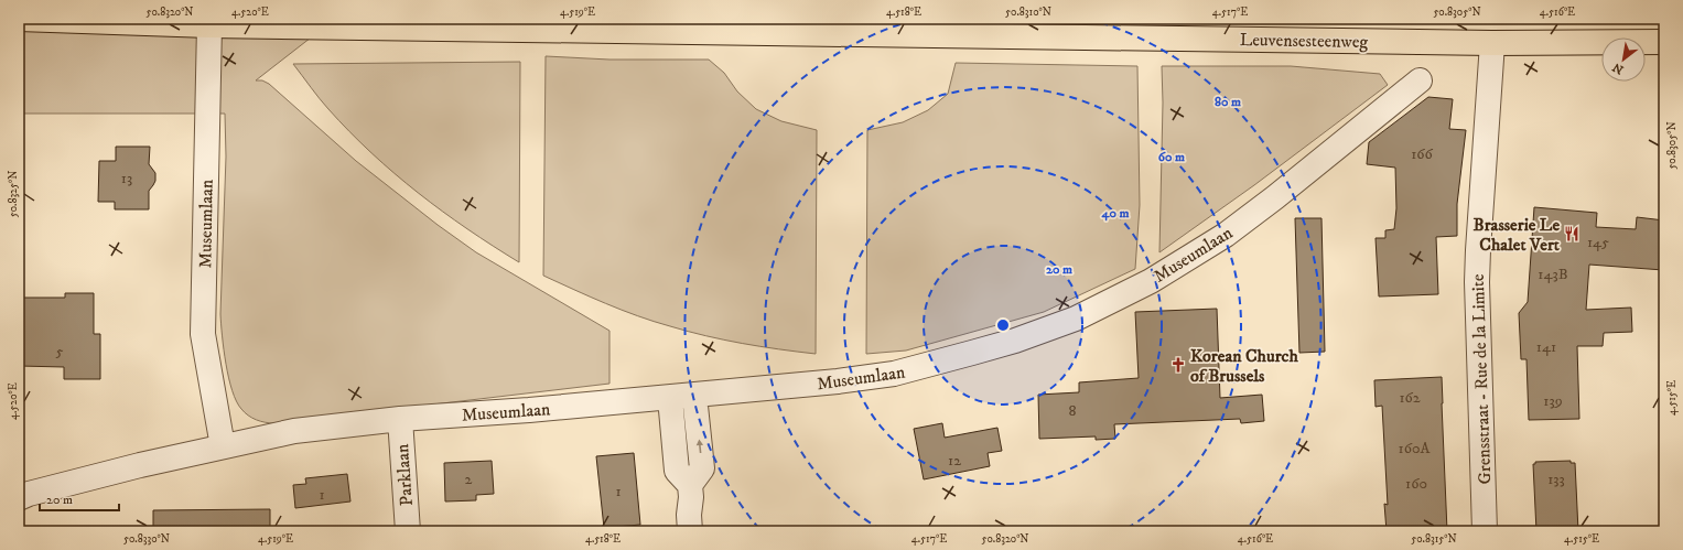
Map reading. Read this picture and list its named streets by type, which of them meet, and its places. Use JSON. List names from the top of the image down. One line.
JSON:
{"streets":{"main road":["Leuvensesteenweg"],"street":["Museumlaan","Grensstraat - Rue de la Limite","Parklaan"]},"crossings":[["Leuvensesteenweg","Museumlaan"],["Leuvensesteenweg","Grensstraat - Rue de la Limite"],["Museumlaan","Parklaan"]],"places":{"restaurant":["Brasserie Le Chalet Vert"],"church":["Korean Church of Brussels"]},"house_numbers":["166","13","145","143B","141","5","162","139","8","160A","12","2","133","160","1","1"],"scale_bar":"20 m","north":"bottom left","coordinates":["50.8320°N","4.520°E","4.519°E","4.518°E","50.8310°N","4.517°E","50.8305°N","4.516°E","50.8325°N","4.515°E","50.8330°N","50.8315°N"],"rings":["80 m","60 m","40 m","20 m"]}
